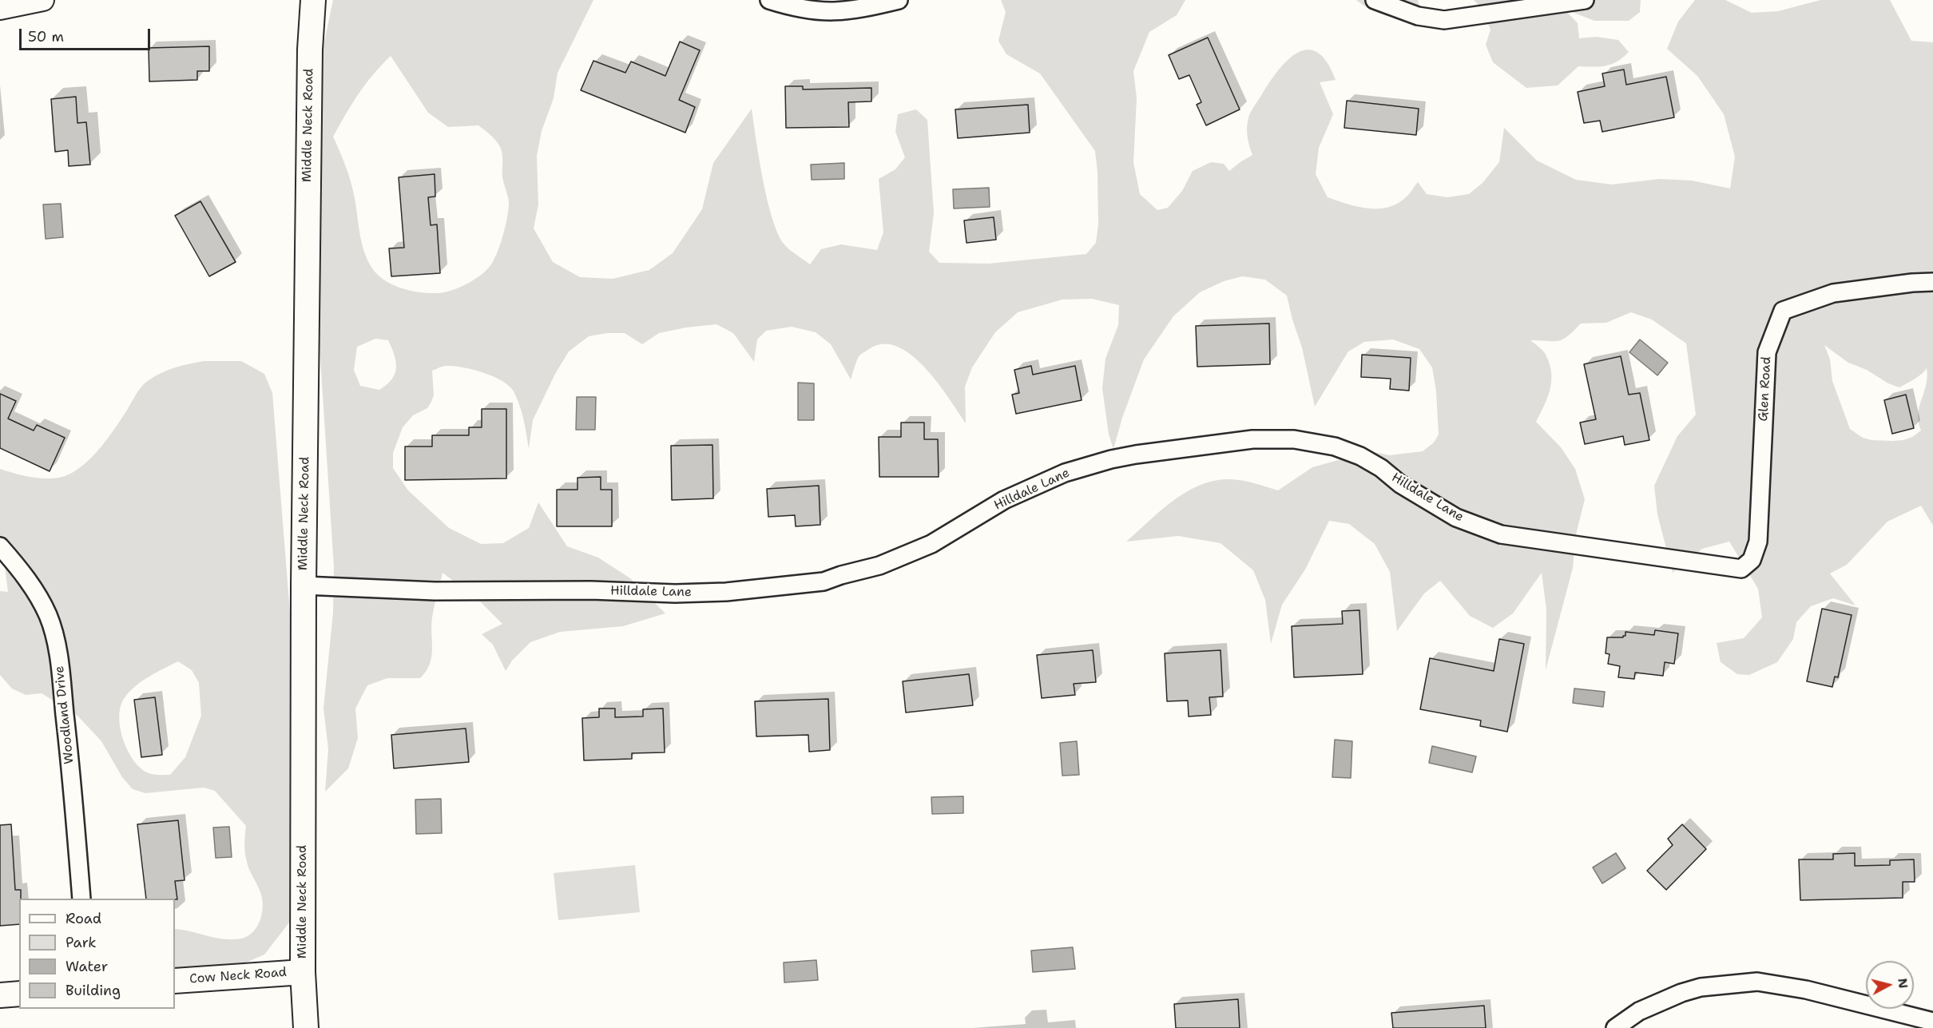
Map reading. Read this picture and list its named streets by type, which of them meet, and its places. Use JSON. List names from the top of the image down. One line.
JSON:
{"streets":{"main road":["Middle Neck Road","Cow Neck Road"],"street":["Glen Road","Hilldale Lane","Woodland Drive"]},"crossings":[["Middle Neck Road","Hilldale Lane"],["Middle Neck Road","Cow Neck Road"],["Glen Road","Hilldale Lane"]],"legend":["Road","Park","Water","Building"],"scale_bar":"50 m","north":"right"}
